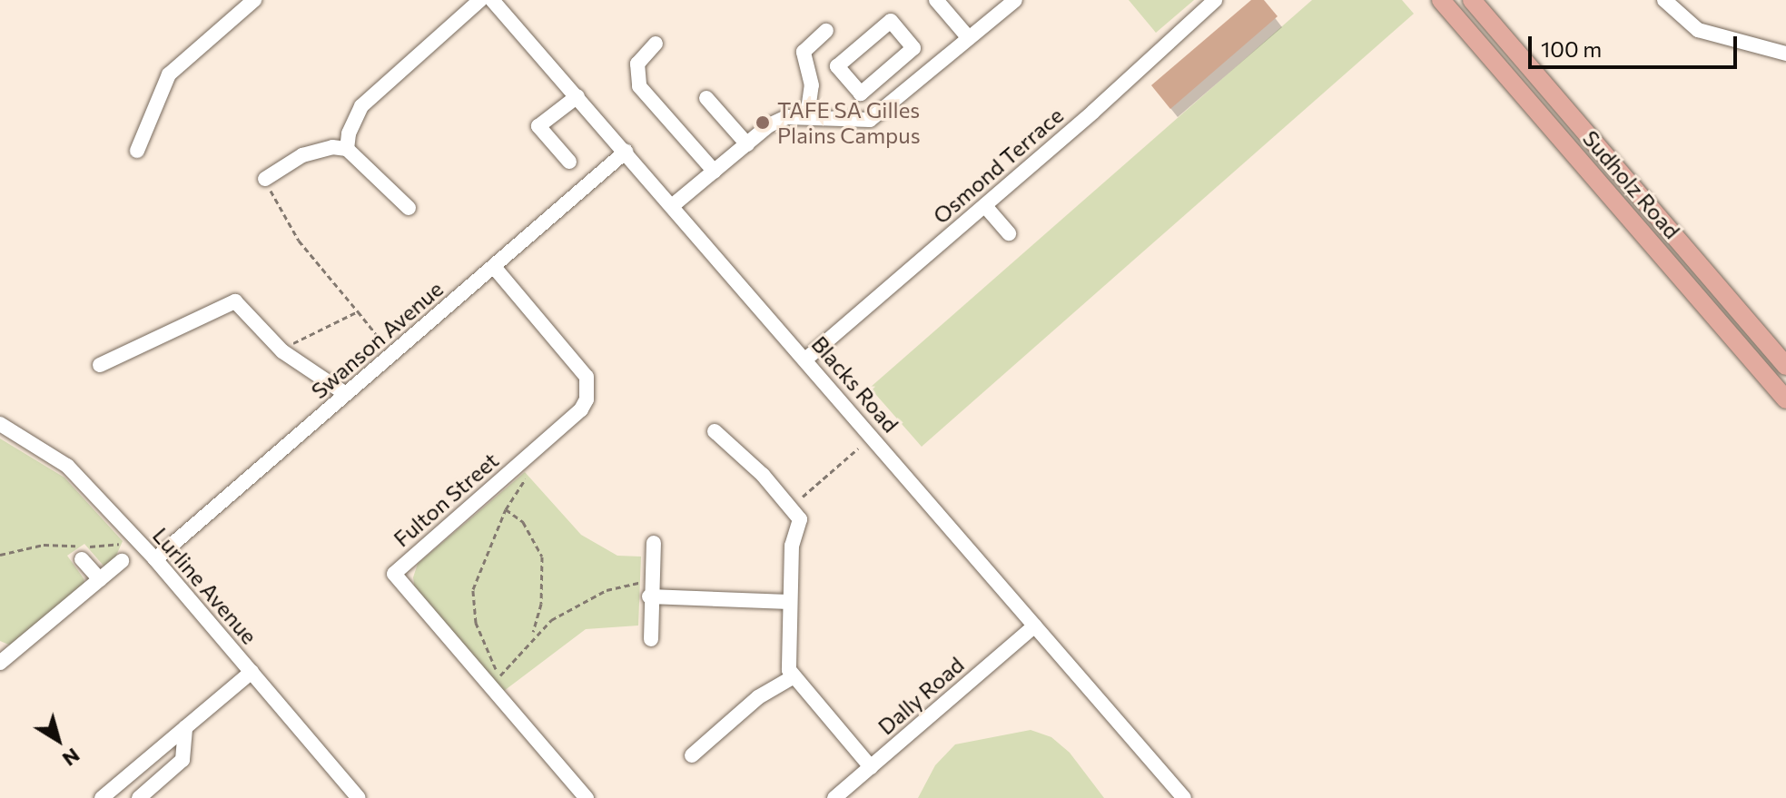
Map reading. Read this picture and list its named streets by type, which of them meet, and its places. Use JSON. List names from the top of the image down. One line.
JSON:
{"streets":{"main road":["Sudholz Road"],"street":["Osmond Terrace","Swanson Avenue","Blacks Road","Fulton Street","Lurline Avenue","Dally Road"]},"crossings":[["Osmond Terrace","Blacks Road"],["Swanson Avenue","Blacks Road"],["Swanson Avenue","Fulton Street"],["Swanson Avenue","Lurline Avenue"],["Blacks Road","Dally Road"]],"places":["TAFE SA Gilles Plains Campus"],"scale_bar":"100 m","north":"bottom right"}
